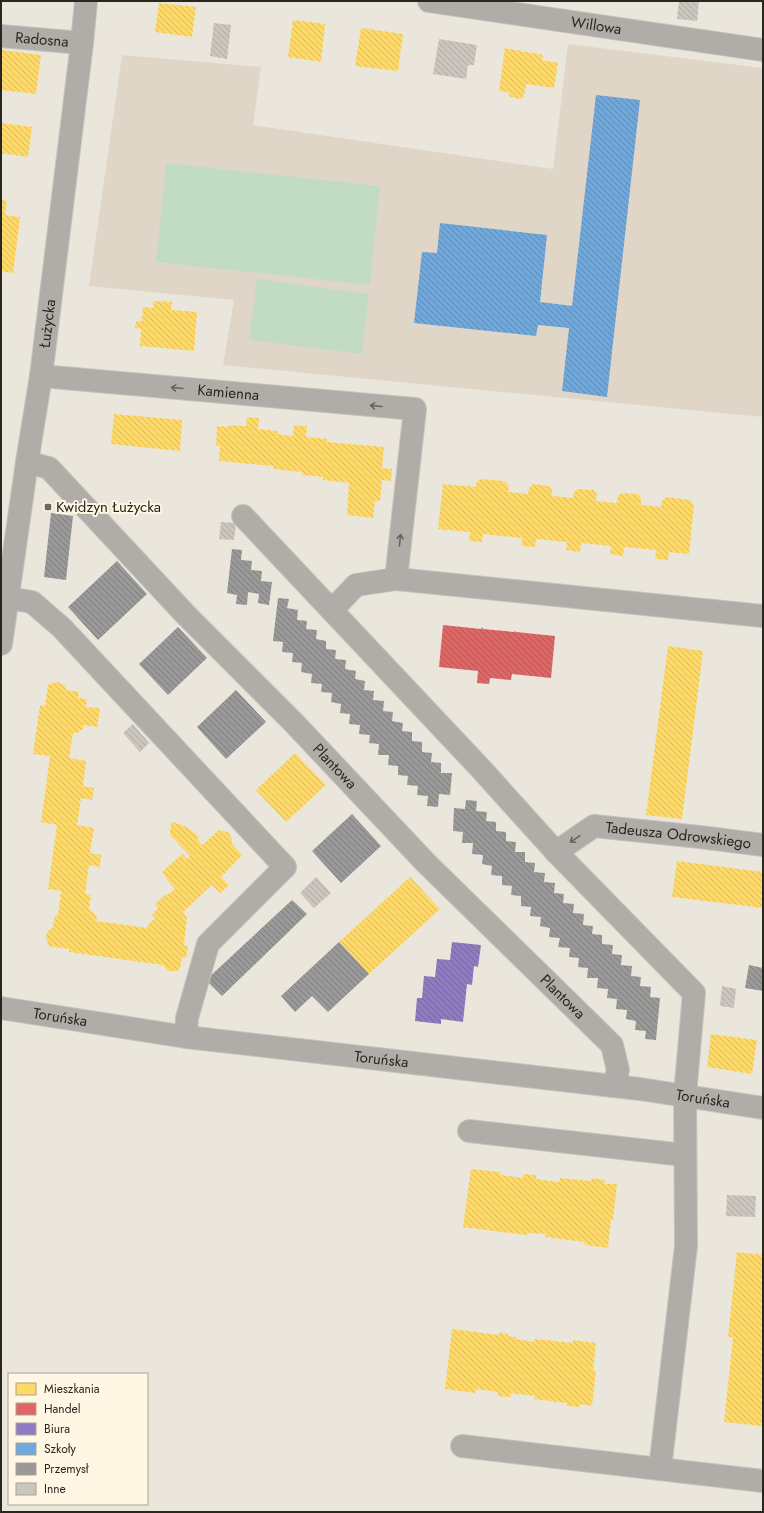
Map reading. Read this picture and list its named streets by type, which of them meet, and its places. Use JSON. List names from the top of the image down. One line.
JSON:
{"streets":{"street":["Willowa","Radosna","Łużycka","Kamienna","Plantowa","Tadeusza Odrowskiego","Toruńska"]},"crossings":[["Radosna","Łużycka"],["Łużycka","Kamienna"],["Łużycka","Plantowa"],["Plantowa","Toruńska"]],"one_way":["Tadeusza Odrowskiego"],"places":{"transit":["Kwidzyn Łużycka"]},"legend":["Mieszkania","Handel","Biura","Szkoły","Przemysł","Inne"]}
